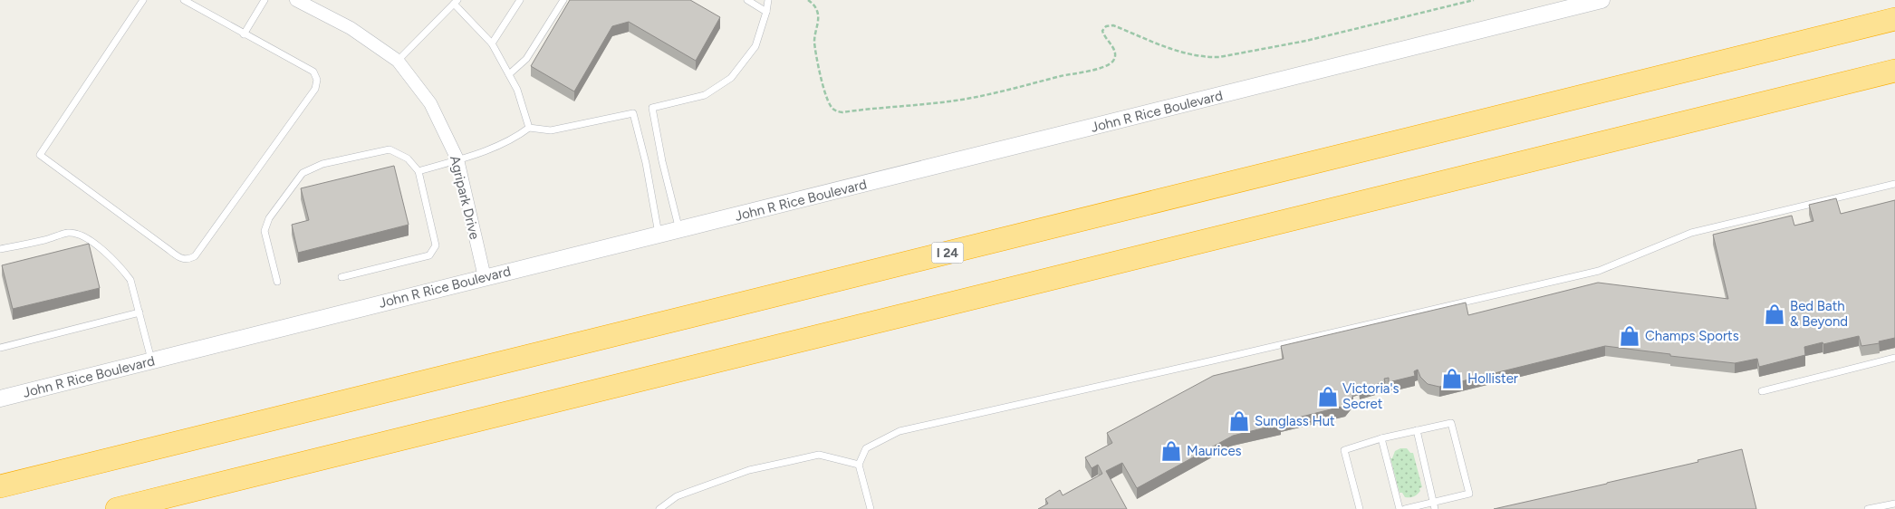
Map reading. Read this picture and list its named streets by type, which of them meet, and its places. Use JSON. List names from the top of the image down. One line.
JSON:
{"streets":{"highway":["I 24"],"street":["John R Rice Boulevard","Agripark Drive"]},"crossings":[["John R Rice Boulevard","Agripark Drive"]],"places":{"shop":["Bed Bath & Beyond","Champs Sports","Hollister","Victoria's Secret","Sunglass Hut","Maurices"]}}
